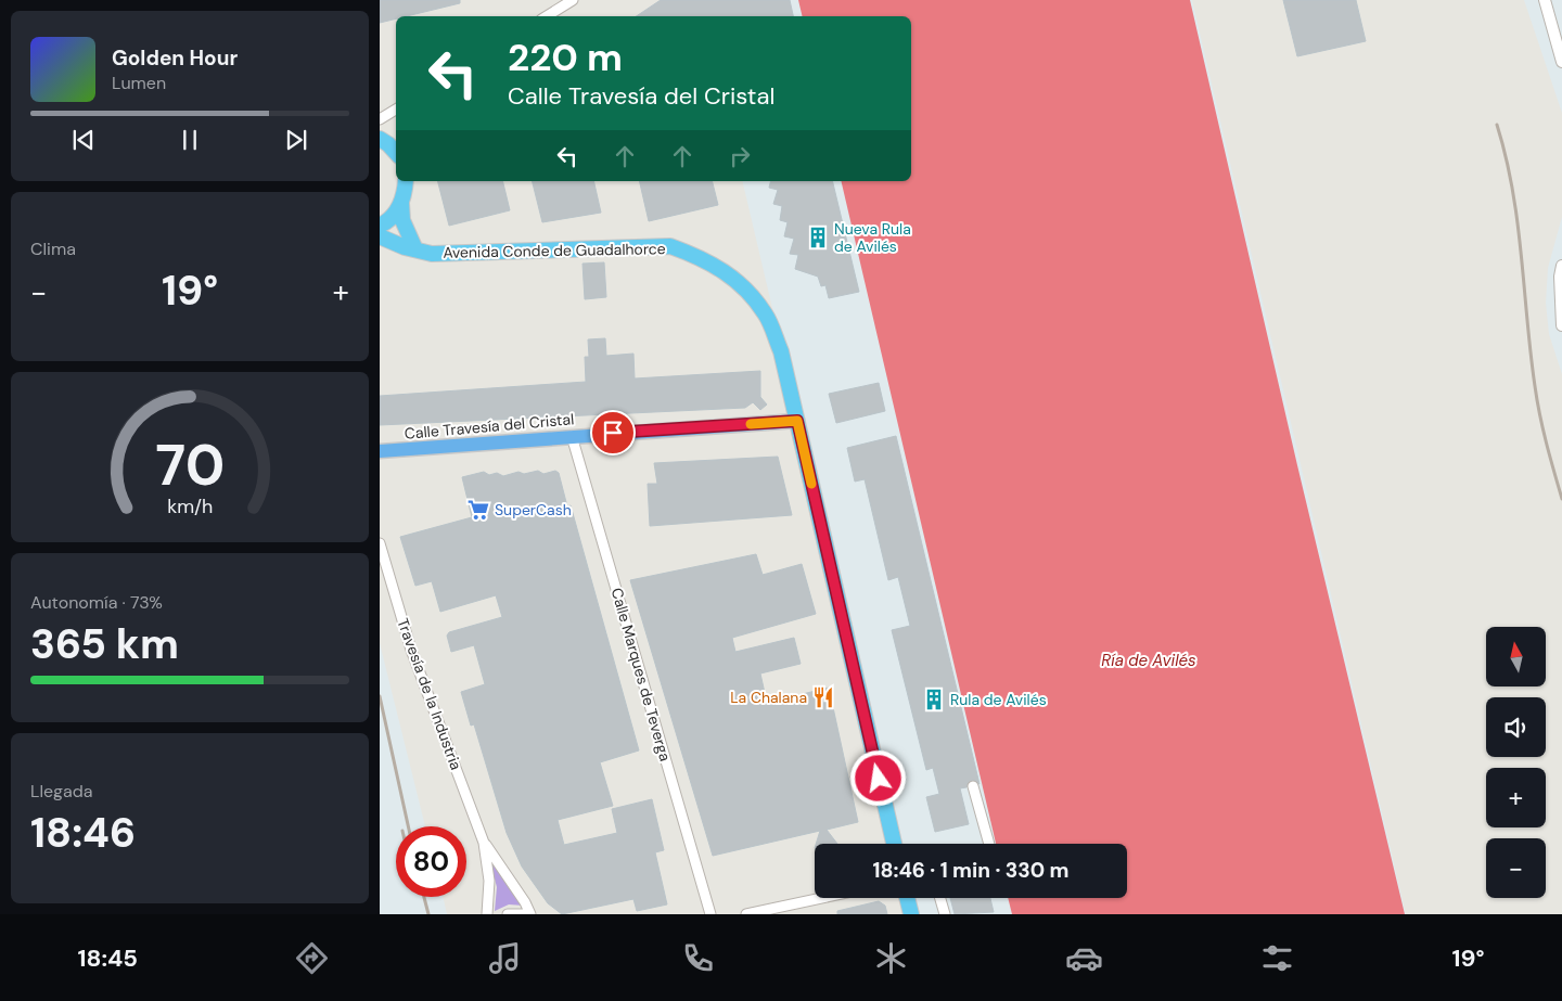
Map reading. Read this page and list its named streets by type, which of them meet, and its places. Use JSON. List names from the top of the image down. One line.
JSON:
{"streets":{"highway":["Avenida Conde de Guadalhorce"],"main road":["Calle Travesía del Cristal"],"street":["Calle Marques de Teverga","Travesía de la Industria"]},"crossings":[["Avenida Conde de Guadalhorce","Calle Travesía del Cristal"],["Calle Travesía del Cristal","Calle Marques de Teverga"]],"water":["Ría de Avilés"],"places":{"building":["Nueva Rula de Avilés","Rula de Avilés"],"supermarket":["SuperCash"],"restaurant":["La Chalana"]},"north":"top","page":{"turn":["220 m","Calle Travesía del Cristal"],"song":["Golden Hour","Lumen"],"tile":["Clima",["Autonomía · 73%","365 km"],["Llegada","18:46"]],"heat":["−","19°","+"],"map_buttons":["+","−"],"limit":"80","trip":"18:46 · 1 min · 330 m","tabs":["18:45","19°"],"gauge":["70","km/h"]}}
